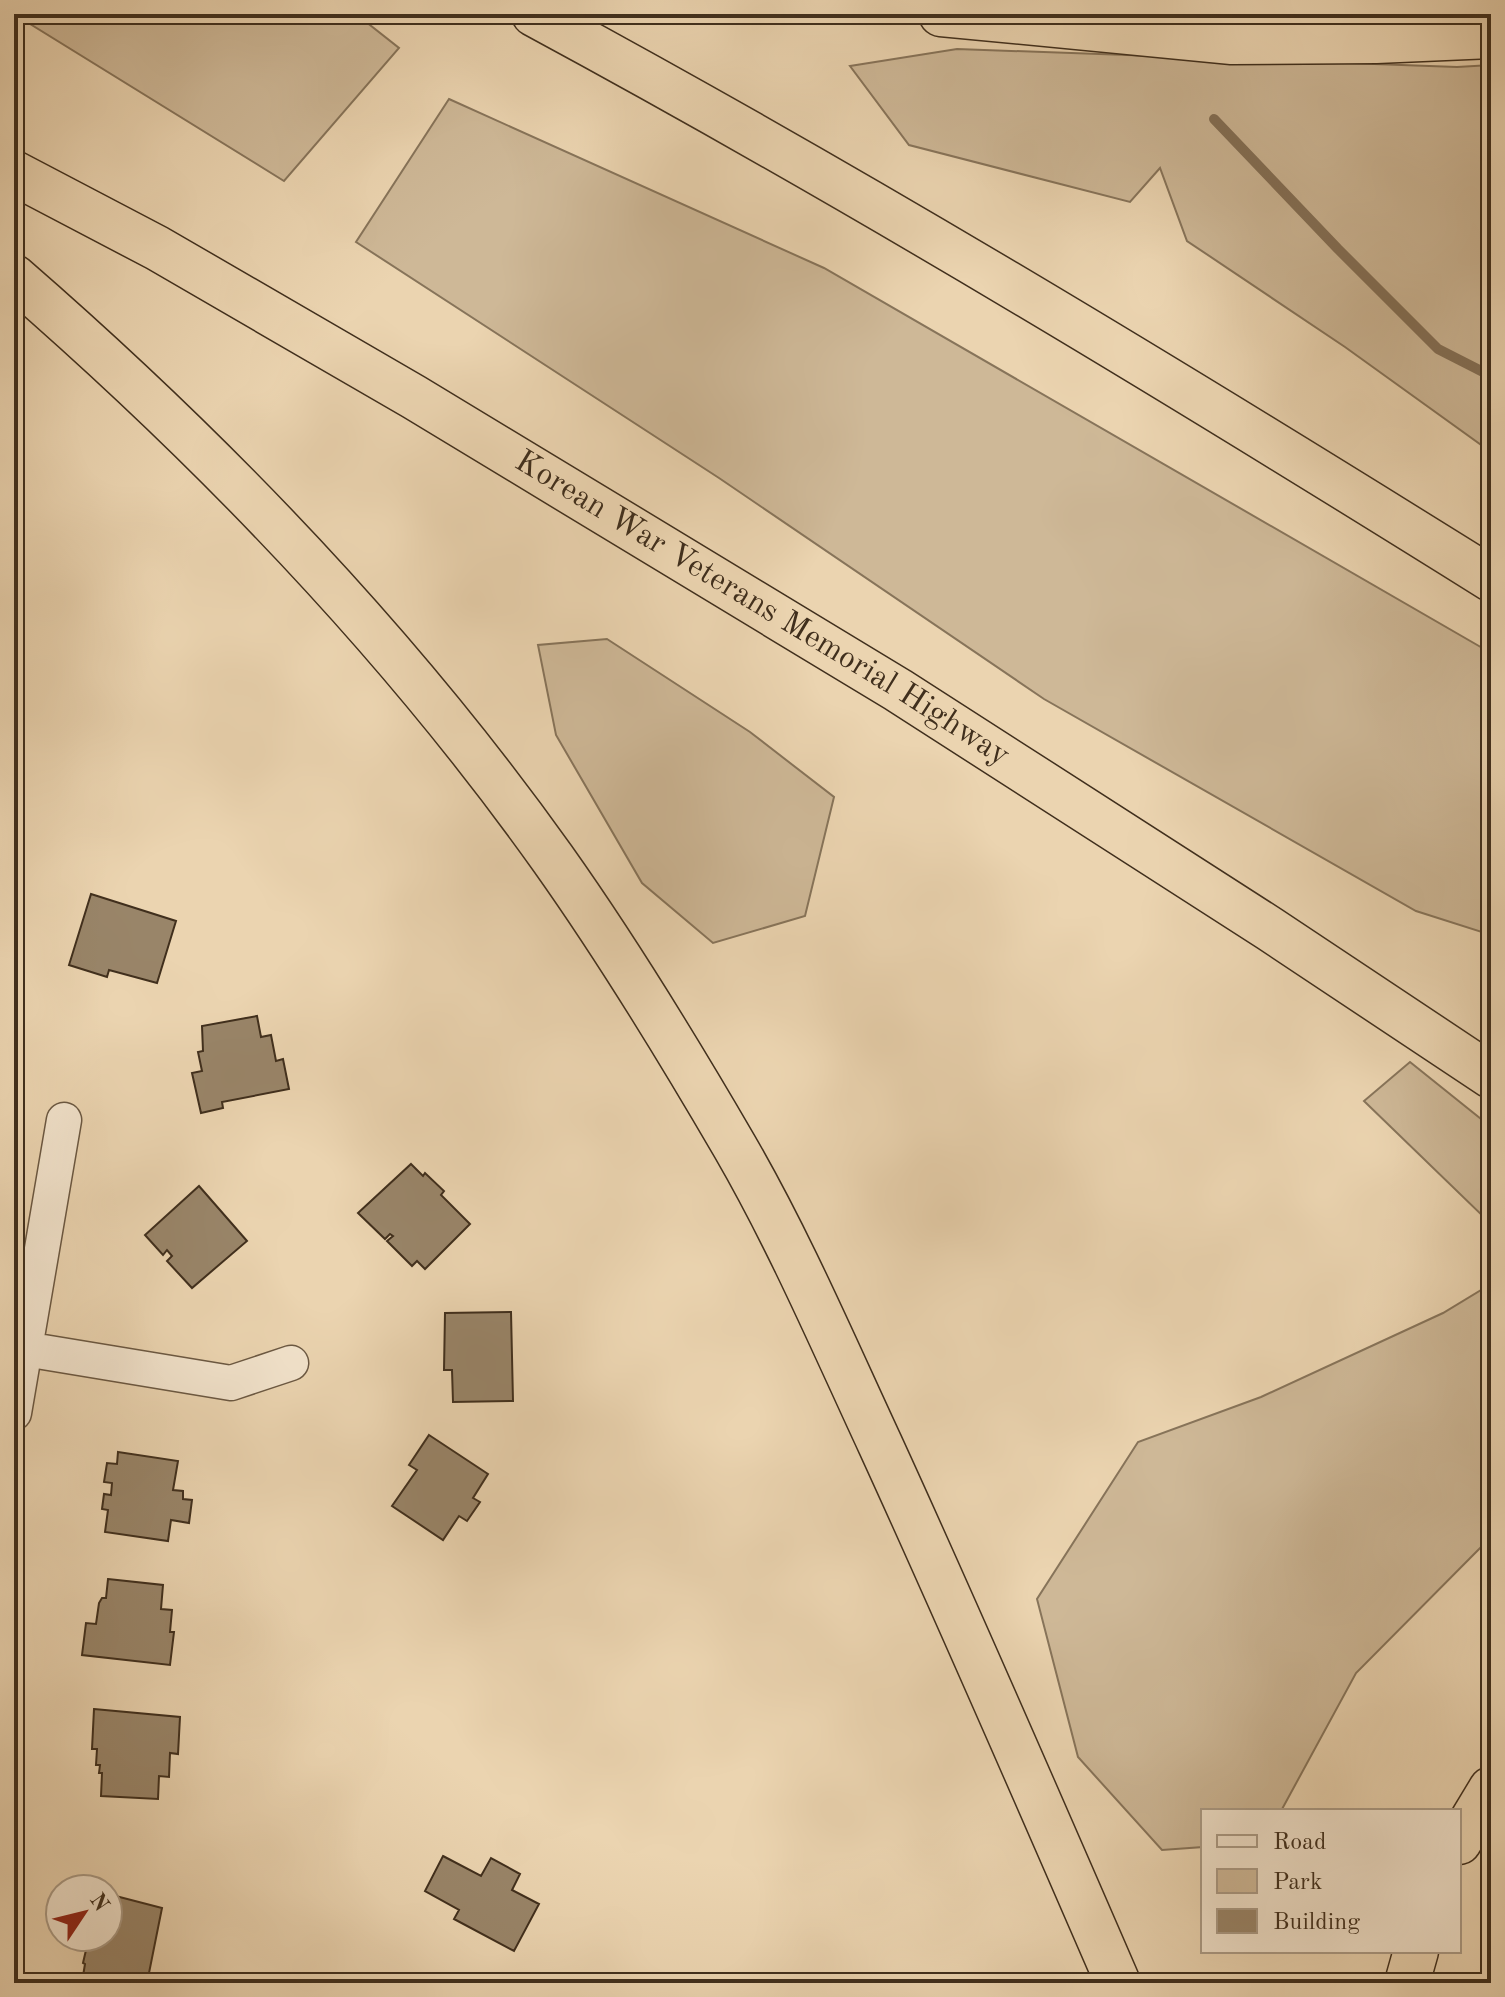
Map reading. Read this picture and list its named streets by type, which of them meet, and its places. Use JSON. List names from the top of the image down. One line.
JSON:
{"streets":{"highway":["Korean War Veterans Memorial Highway"]},"legend":["Road","Park","Building"],"north":"top right"}
